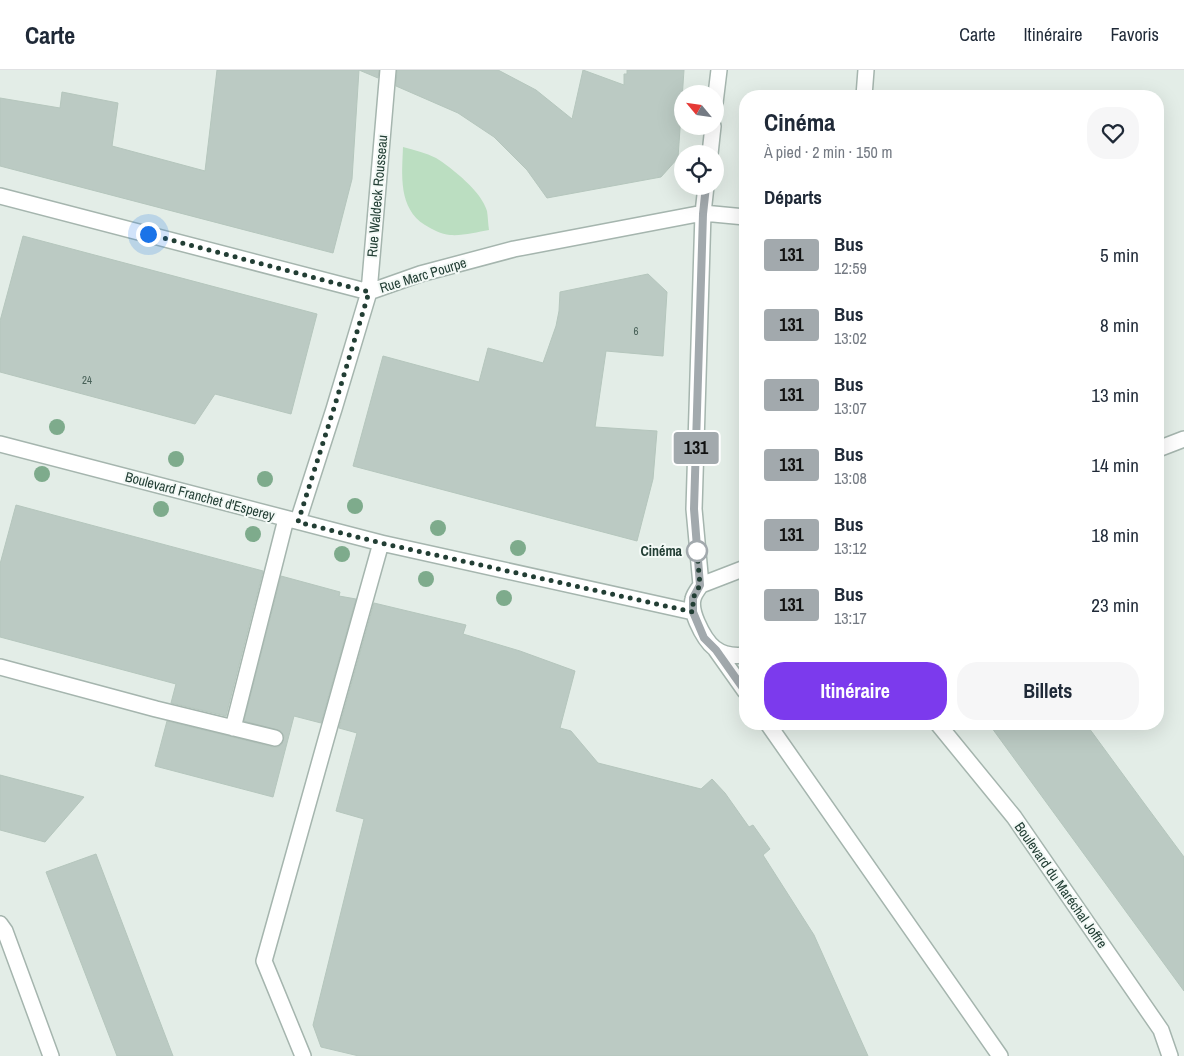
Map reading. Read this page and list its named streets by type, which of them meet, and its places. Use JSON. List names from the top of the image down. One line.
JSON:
{"streets":{"street":["Rue Waldeck Rousseau","Rue Marc Pourpe","Boulevard Franchet d'Esperey","Boulevard du Maréchal Joffre"]},"crossings":[["Rue Waldeck Rousseau","Rue Marc Pourpe"],["Rue Waldeck Rousseau","Boulevard Franchet d'Esperey"]],"places":["Cinéma"],"lines":["bus line 131"],"house_numbers":["6","24"],"north":"top left","page":{"header":"Carte","nav":["Carte","Itinéraire","Favoris"],"on_map":"131","heading":[["Cinéma","À pied · 2 min · 150 m"],"Départs"],"list":[{"mark":"131","name":"Bus","note":"12:59","value":"5 min"},{"mark":"131","name":"Bus","note":"13:02","value":"8 min"},{"mark":"131","name":"Bus","note":"13:07","value":"13 min"},{"mark":"131","name":"Bus","note":"13:08","value":"14 min"},{"mark":"131","name":"Bus","note":"13:12","value":"18 min"},{"mark":"131","name":"Bus","note":"13:17","value":"23 min"}],"buttons":["Itinéraire","Billets"]}}
